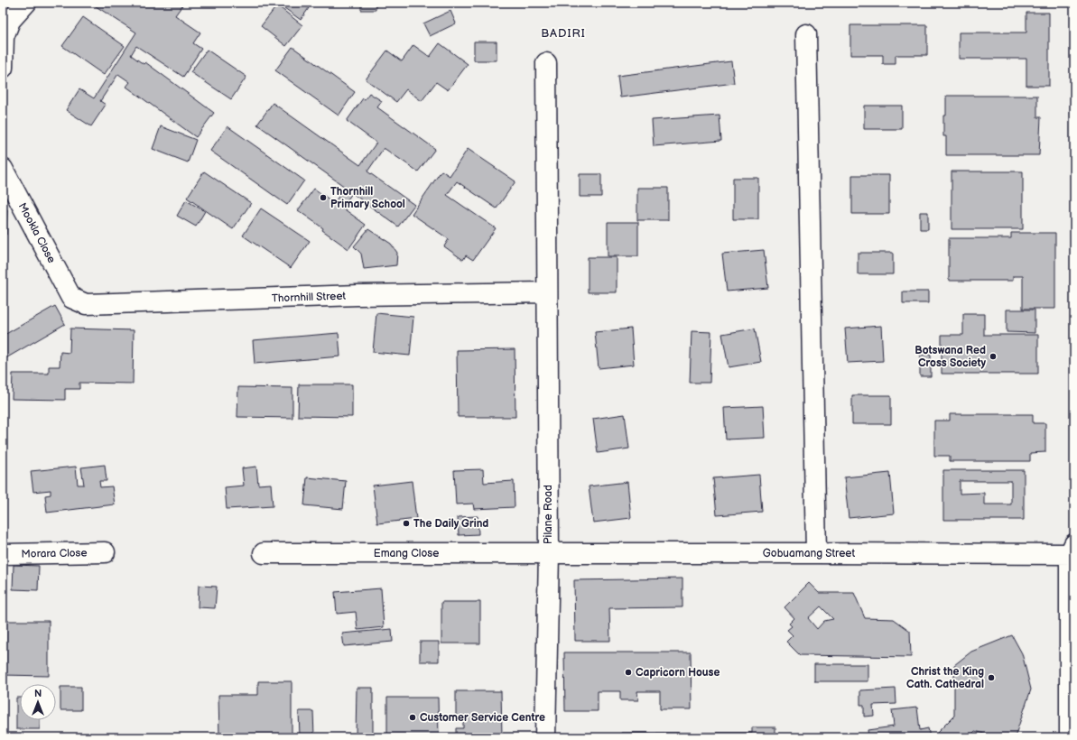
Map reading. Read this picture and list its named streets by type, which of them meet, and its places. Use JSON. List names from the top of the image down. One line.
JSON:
{"streets":{"street":["Mookla Close","Thornhill Street","Pilane Road","Morara Close","Emang Close","Gobuamang Street"]},"crossings":[["Mookla Close","Thornhill Street"],["Thornhill Street","Pilane Road"],["Pilane Road","Emang Close"],["Pilane Road","Gobuamang Street"],["Emang Close","Gobuamang Street"]],"districts":["BADIRI"],"places":["Thornhill Primary School","Botswana Red Cross Society","The Daily Grind","Capricorn House","Christ the King Cath. Cathedral","Customer Service Centre"],"north":"top"}
